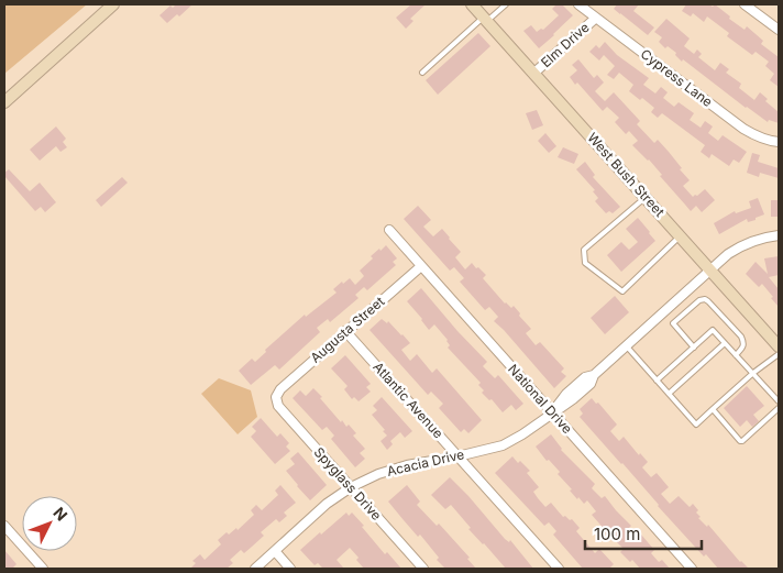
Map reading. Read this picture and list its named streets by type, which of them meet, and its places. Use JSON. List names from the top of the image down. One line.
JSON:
{"streets":{"main road":["West Bush Street"],"street":["Elm Drive","Cypress Lane","Augusta Street","National Drive","Atlantic Avenue","Acacia Drive","Spyglass Drive"]},"crossings":[["Elm Drive","Cypress Lane"],["Elm Drive","West Bush Street"],["West Bush Street","Acacia Drive"],["Augusta Street","National Drive"],["Augusta Street","Atlantic Avenue"],["Augusta Street","Spyglass Drive"],["National Drive","Acacia Drive"],["Atlantic Avenue","Acacia Drive"],["Acacia Drive","Spyglass Drive"]],"scale_bar":"100 m","north":"top right"}
